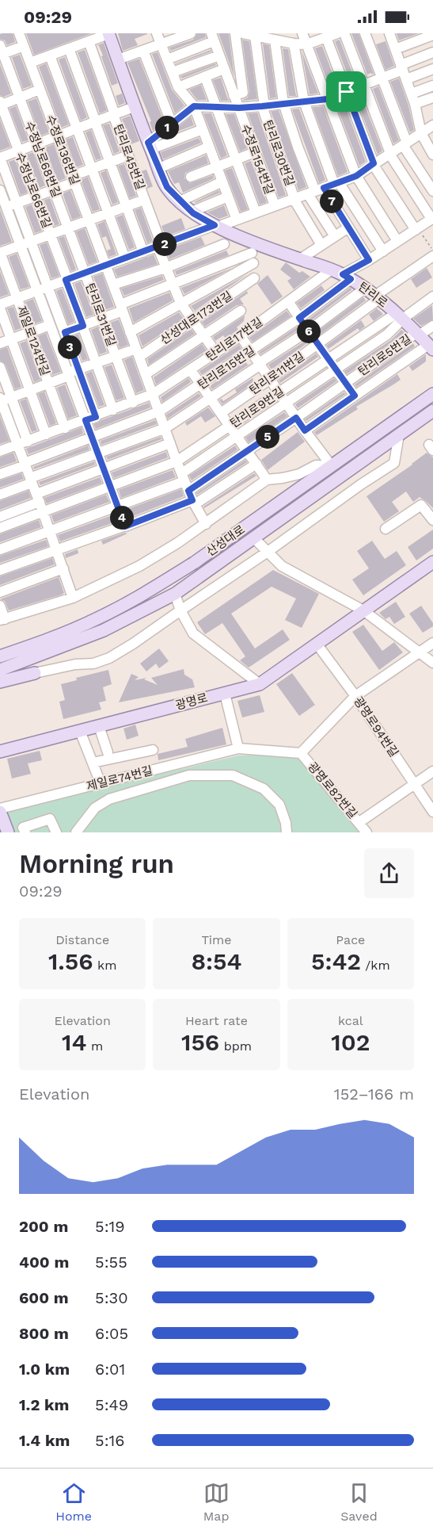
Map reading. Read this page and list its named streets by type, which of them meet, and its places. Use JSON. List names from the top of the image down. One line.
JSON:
{"streets":{"main road":["탄리로","산성대로","광명로"],"street":["수정로136번길","탄리로30번길","탄리로45번길","수정남로68번길","수정로154번길","수정남로66번길","탄리로31번길","산성대로173번길","탄리로17번길","제일로124번길","탄리로5번길","탄리로15번길","탄리로11번길","탄리로9번길","광명로94번길","제일로74번길","광명로82번길"]},"crossings":[["수정로136번길","탄리로45번길"],["수정로136번길","탄리로31번길"],["탄리로30번길","수정로154번길"],["탄리로30번길","탄리로"],["탄리로30번길","탄리로31번길"],["탄리로45번길","수정남로68번길"],["탄리로45번길","수정남로66번길"],["탄리로45번길","탄리로"],["수정남로68번길","탄리로31번길"],["수정남로66번길","탄리로31번길"],["탄리로","탄리로31번길"],["탄리로","탄리로17번길"],["탄리로","탄리로5번길"],["탄리로","탄리로15번길"],["탄리로","탄리로11번길"],["탄리로","탄리로9번길"],["탄리로31번길","산성대로173번길"],["탄리로31번길","제일로124번길"],["산성대로173번길","제일로124번길"],["탄리로17번길","제일로124번길"],["탄리로17번길","탄리로15번길"],["산성대로","광명로"],["광명로","광명로94번길"],["제일로74번길","광명로82번길"]],"page":{"status":"09:29","pins":["1","7","2","6","3","5","4"],"heading":["Morning run","09:29"],"stats":[["Distance","1.56 km"],["Time","8:54"],["Pace","5:42 /km"],["Elevation","14 m"],["Heart rate","156 bpm"],["kcal","102"]],"chart":["Elevation","152–166 m"],"list":[{"name":"200 m","note":"5:19"},{"name":"400 m","note":"5:55"},{"name":"600 m","note":"5:30"},{"name":"800 m","note":"6:05"},{"name":"1.0 km","note":"6:01"},{"name":"1.2 km","note":"5:49"},{"name":"1.4 km","note":"5:16"}],"tabs":["Home","Map","Saved"]}}
